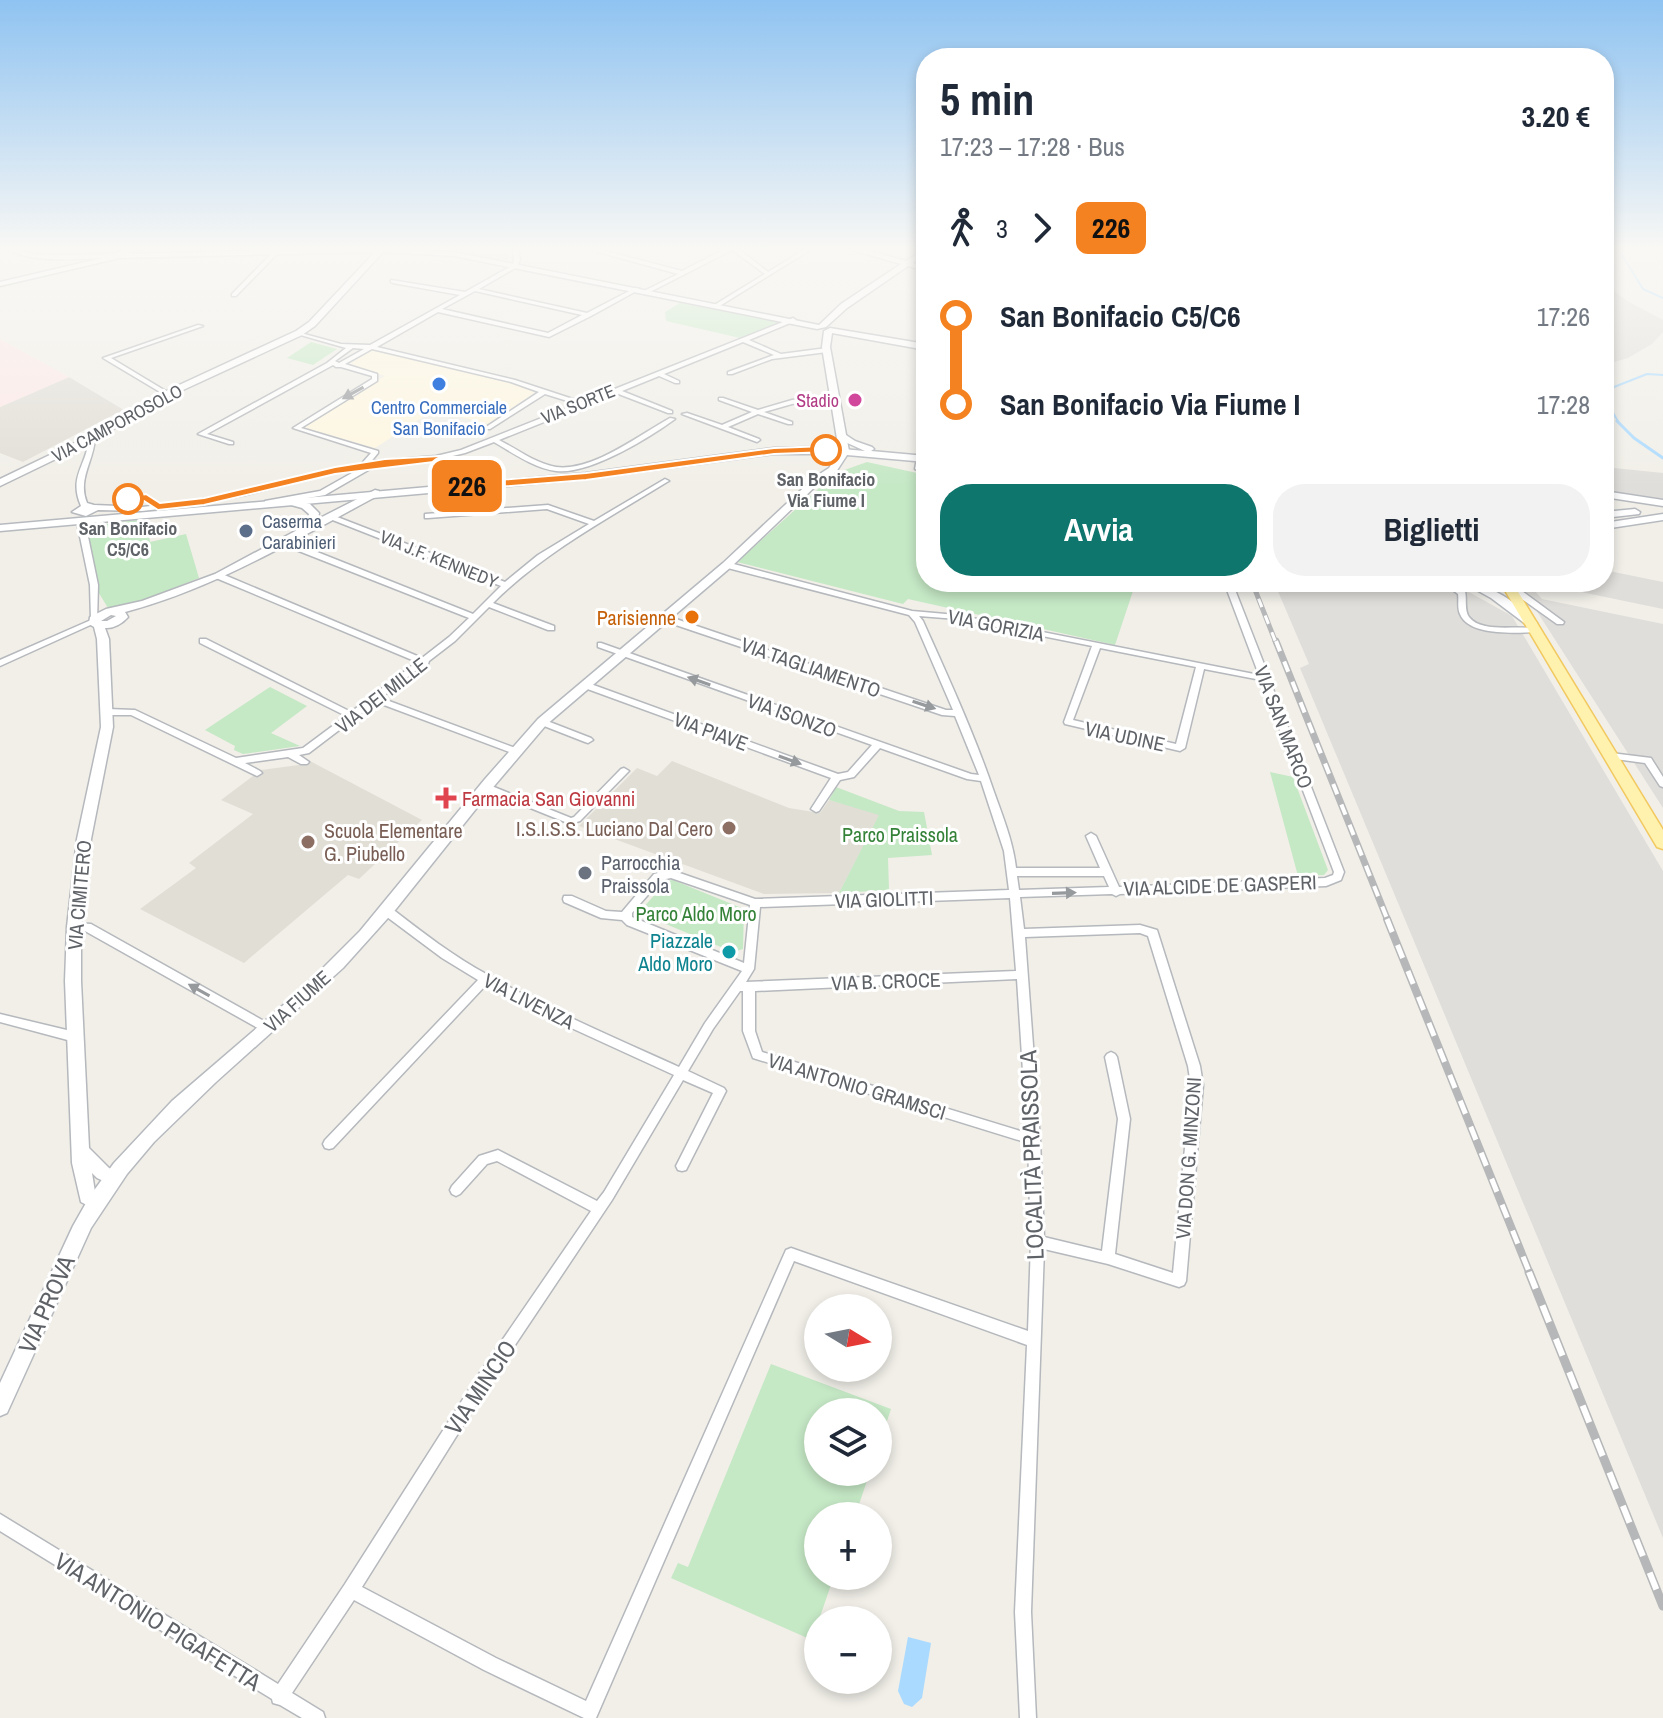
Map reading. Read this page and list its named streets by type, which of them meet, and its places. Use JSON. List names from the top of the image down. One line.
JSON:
{"streets":{"street":["VIA SORTE","VIA CAMPOROSOLO","VIA J.F. KENNEDY","VIA GORIZIA","VIA TAGLIAMENTO","VIA DEI MILLE","VIA ISONZO","VIA SAN MARCO","VIA PIAVE","VIA UDINE","VIA ALCIDE DE GASPERI","VIA CIMITERO","VIA GIOLITTI","VIA B. CROCE","VIA FIUME","VIA LIVENZA","VIA ANTONIO GRAMSCI","LOCALITÀ PRAISSOLA","VIA DON G. MINZONI","VIA PROVA","VIA MINCIO","VIA ANTONIO PIGAFETTA"]},"crossings":[["VIA J.F. KENNEDY","VIA DEI MILLE"],["VIA GORIZIA","VIA SAN MARCO"],["VIA GORIZIA","VIA UDINE"],["VIA GORIZIA","VIA FIUME"],["VIA GORIZIA","LOCALITÀ PRAISSOLA"],["VIA TAGLIAMENTO","VIA FIUME"],["VIA TAGLIAMENTO","LOCALITÀ PRAISSOLA"],["VIA ISONZO","VIA FIUME"],["VIA ISONZO","LOCALITÀ PRAISSOLA"],["VIA SAN MARCO","VIA ALCIDE DE GASPERI"],["VIA PIAVE","VIA FIUME"],["VIA ALCIDE DE GASPERI","VIA GIOLITTI"],["VIA ALCIDE DE GASPERI","LOCALITÀ PRAISSOLA"],["VIA CIMITERO","VIA FIUME"],["VIA CIMITERO","VIA PROVA"],["VIA GIOLITTI","LOCALITÀ PRAISSOLA"],["VIA B. CROCE","VIA ANTONIO GRAMSCI"],["VIA B. CROCE","LOCALITÀ PRAISSOLA"],["VIA B. CROCE","VIA MINCIO"],["VIA FIUME","VIA LIVENZA"],["VIA FIUME","VIA PROVA"],["VIA LIVENZA","VIA MINCIO"],["VIA ANTONIO GRAMSCI","LOCALITÀ PRAISSOLA"],["VIA ANTONIO GRAMSCI","VIA MINCIO"],["LOCALITÀ PRAISSOLA","VIA DON G. MINZONI"],["VIA MINCIO","VIA ANTONIO PIGAFETTA"]],"one_way":["VIA TAGLIAMENTO","VIA ISONZO","VIA PIAVE"],"parks":["Parco Praissola","Parco Aldo Moro"],"places":{"other":["Centro Commerciale San Bonifacio","Stadio","San Bonifacio Via Fiume I","San Bonifacio C5/C6","Caserma Carabinieri","Parisienne","I.S.I.S.S. Luciano Dal Cero","Scuola Elementare G. Piubello","Parrocchia Praissola","Piazzale Aldo Moro"],"health":["Farmacia San Giovanni"]},"lines":["bus line 226"],"north":"right","page":{"on_map":"226","heading":["5 min","17:23 – 17:28 · Bus","3.20 €"],"legs":["3","226"],"list":[{"name":"San Bonifacio C5/C6","value":"17:26"},{"name":"San Bonifacio Via Fiume I","value":"17:28"}],"buttons":["Avvia","Biglietti"],"map_buttons":["+","−"]}}
